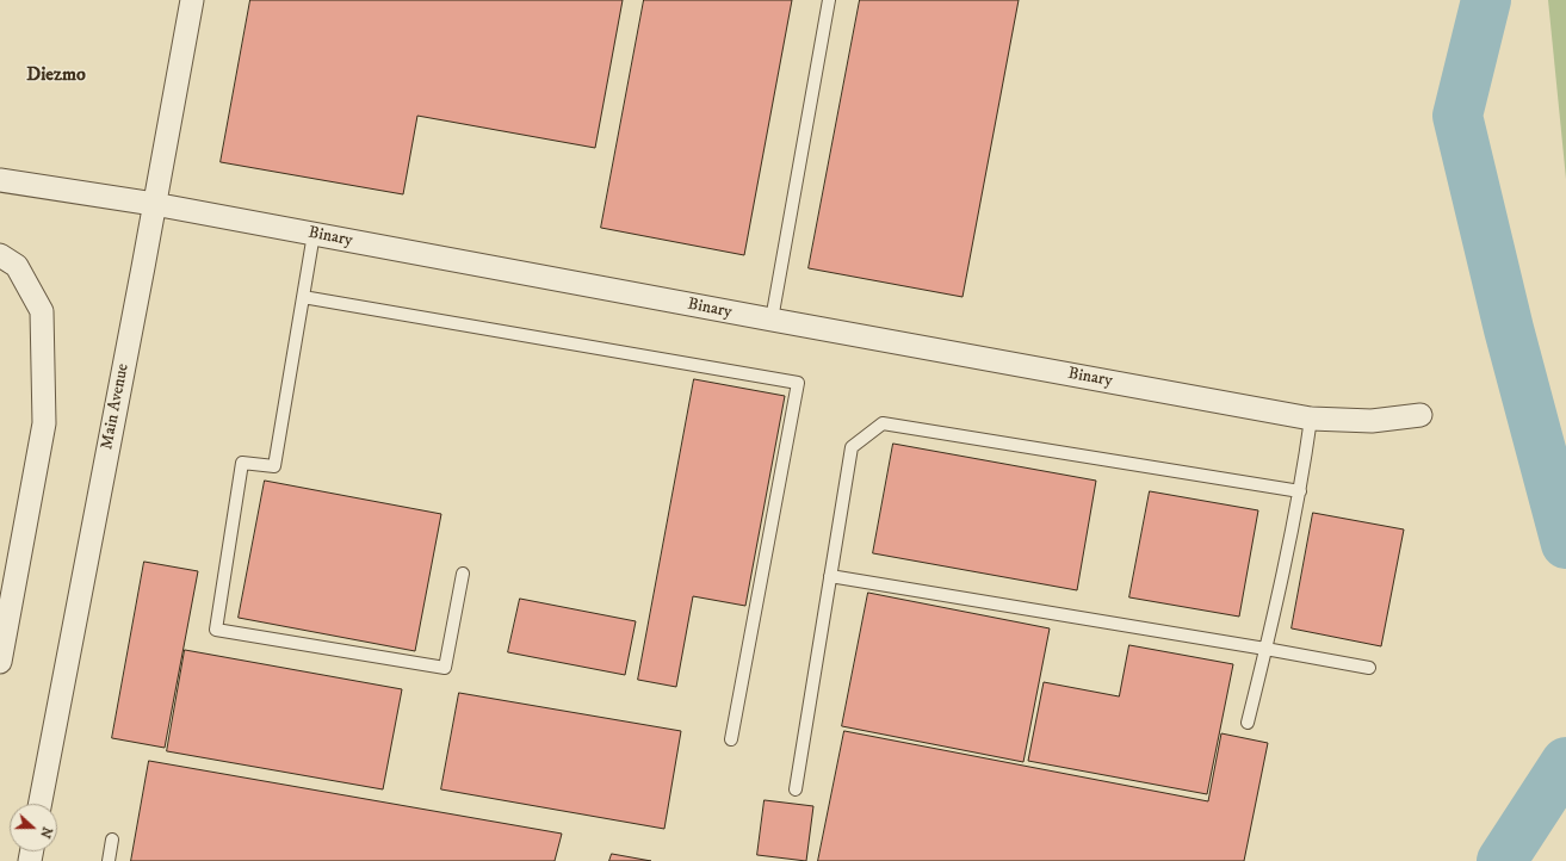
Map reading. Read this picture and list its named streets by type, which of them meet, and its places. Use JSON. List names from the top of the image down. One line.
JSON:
{"streets":{"street":["Binary","Main Avenue"]},"crossings":[["Binary","Main Avenue"]],"districts":["Diezmo"],"north":"right"}
